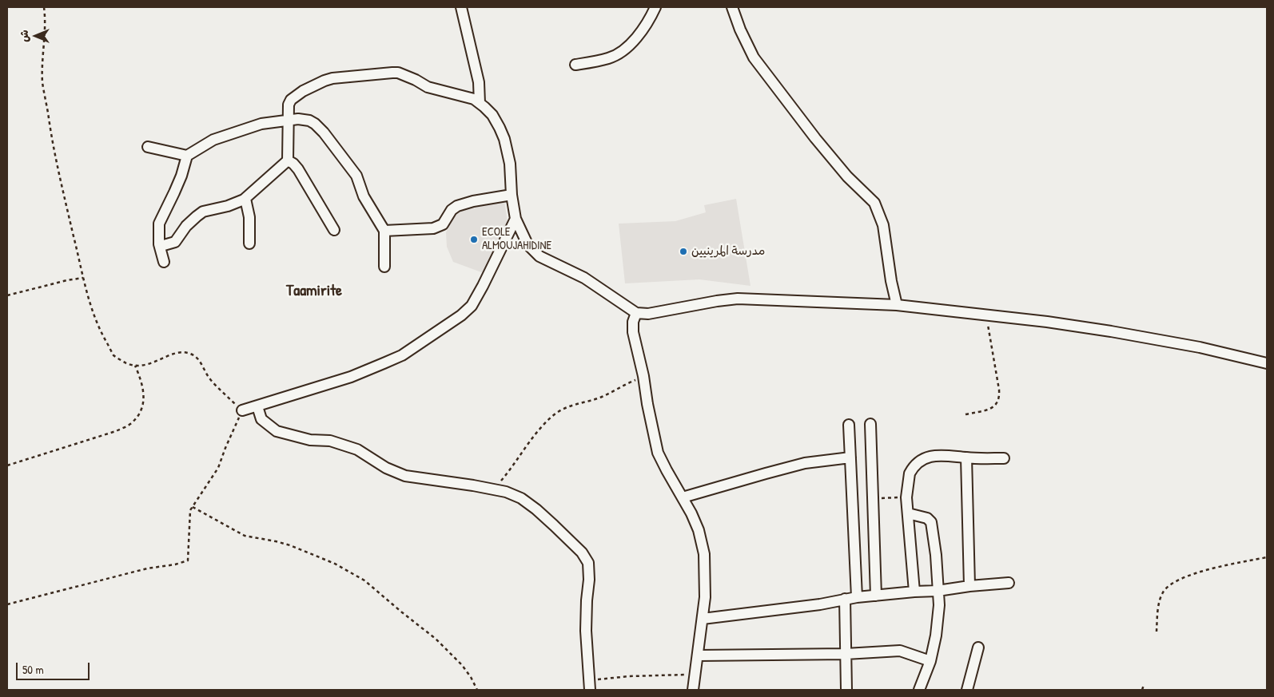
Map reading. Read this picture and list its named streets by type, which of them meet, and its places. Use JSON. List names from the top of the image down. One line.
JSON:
{"districts":["Taamirite"],"places":["ECOLE ALMOUJAHIDINE","مدرسة المرينيين"],"scale_bar":"50 m","north":"left"}
